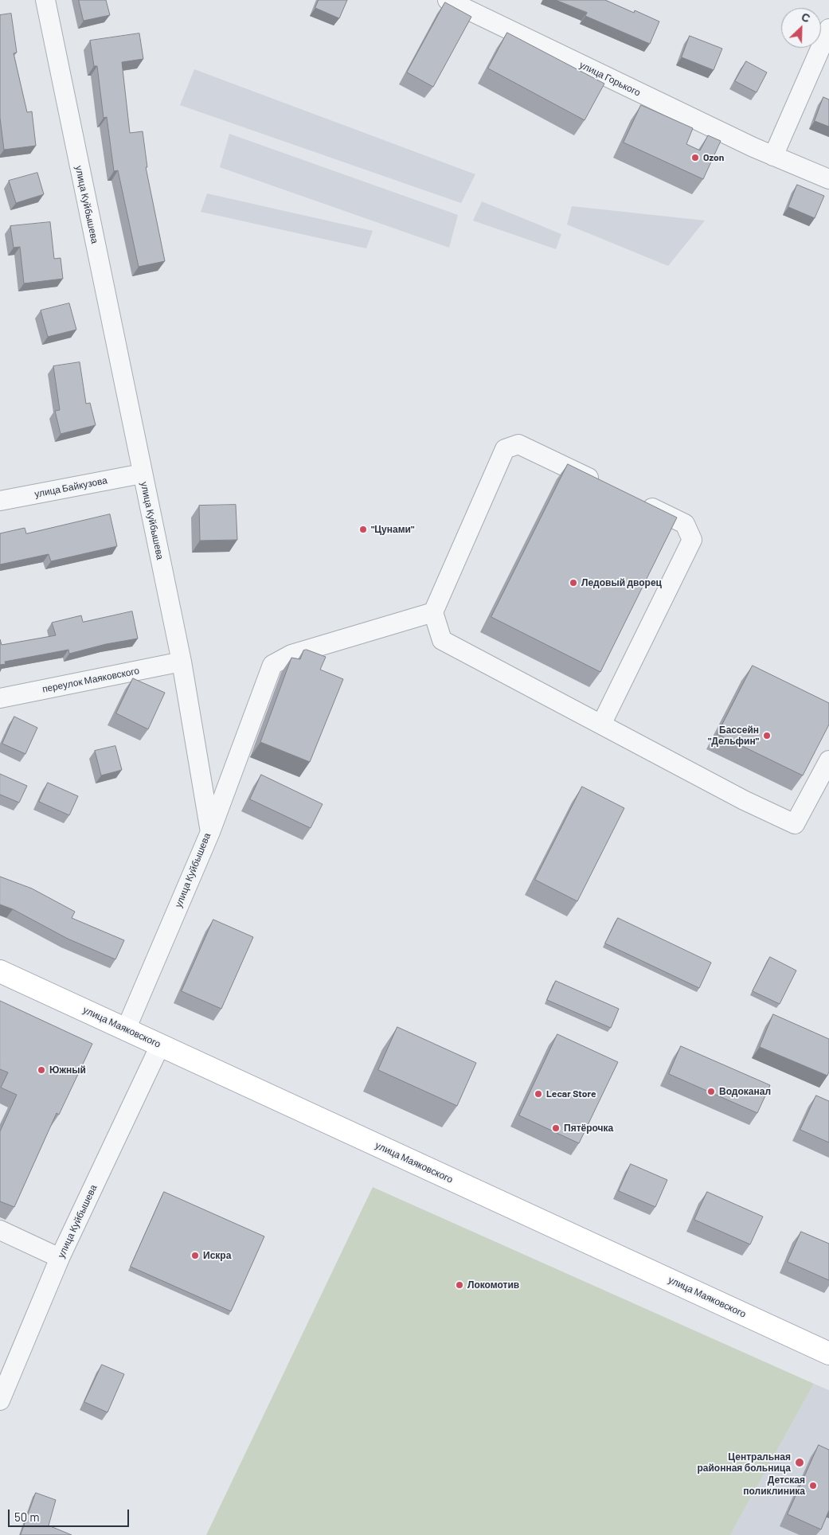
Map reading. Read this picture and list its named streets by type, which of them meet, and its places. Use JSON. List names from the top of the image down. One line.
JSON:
{"streets":{"main road":["улица Маяковского"],"street":["улица Горького","улица Куйбышева","улица Байкузова","переулок Маяковского"]},"crossings":[["улица Куйбышева","улица Байкузова"],["улица Куйбышева","переулок Маяковского"],["улица Куйбышева","улица Маяковского"]],"places":["Ozon","\"Цунами\"","Ледовый дворец","Бассейн \"Дельфин\"","Южный","Водоканал","Lecar Store","Пятёрочка","Искра","Локомотив","Центральная районная больница","Детская поликлиника"],"scale_bar":"50 m","north":"top right"}
